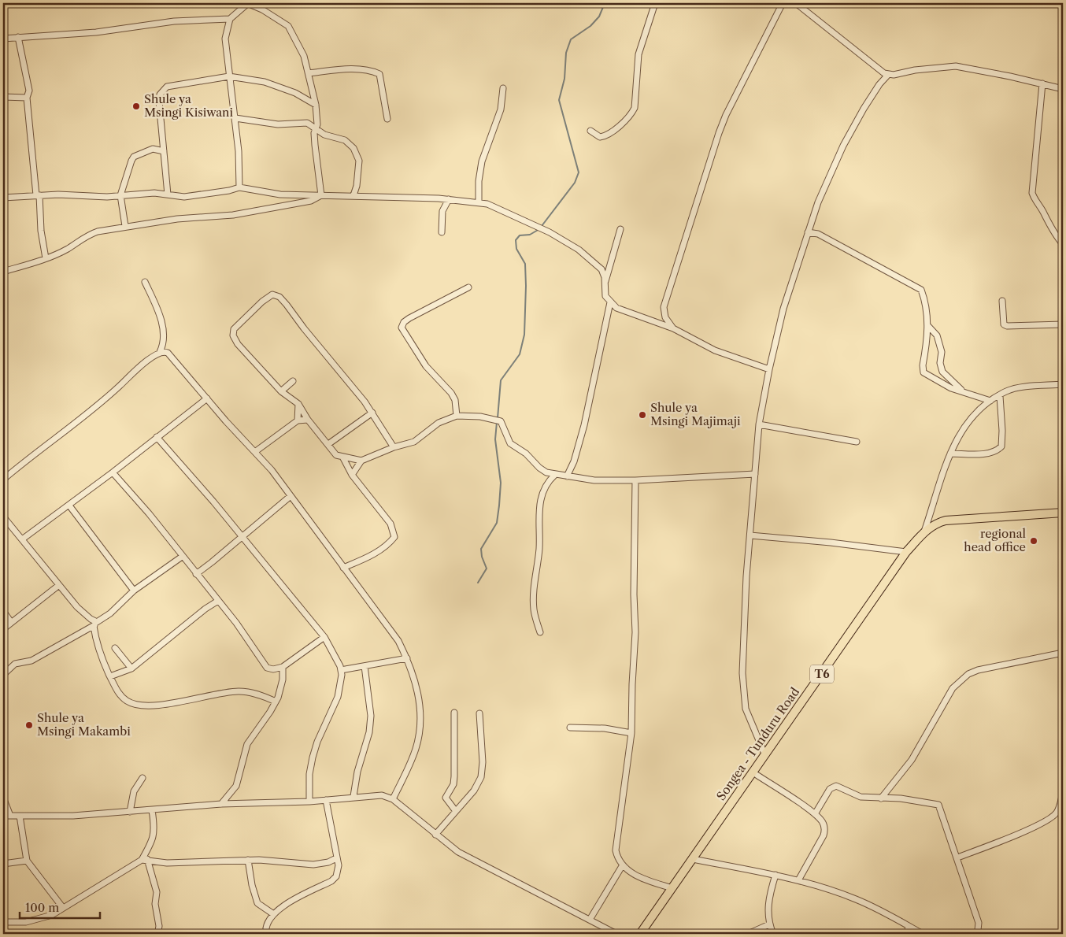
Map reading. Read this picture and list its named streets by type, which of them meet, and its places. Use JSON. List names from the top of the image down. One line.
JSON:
{"streets":{"highway":["T6","Songea - Tunduru Road"]},"places":["Shule ya Msingi Kisiwani","Shule ya Msingi Majimaji","regional head office","Shule ya Msingi Makambi"],"scale_bar":"100 m"}
